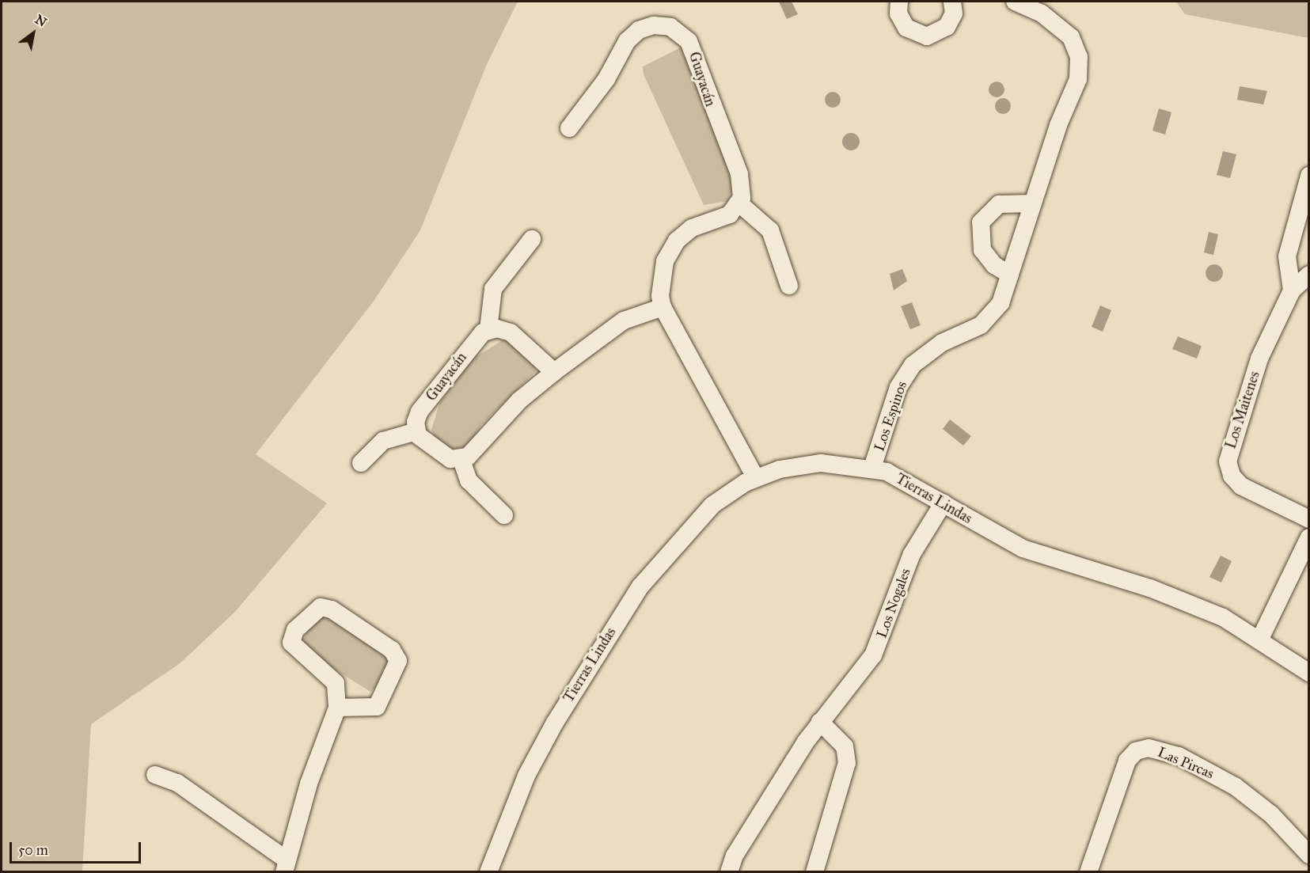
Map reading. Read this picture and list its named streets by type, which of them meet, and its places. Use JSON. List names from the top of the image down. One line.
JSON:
{"streets":{"street":["Guayacán","Los Maitenes","Los Espinos","Tierras Lindas","Los Nogales","Las Pircas"]},"crossings":[["Los Espinos","Tierras Lindas"],["Tierras Lindas","Los Nogales"]],"scale_bar":"50 m","north":"top right"}
